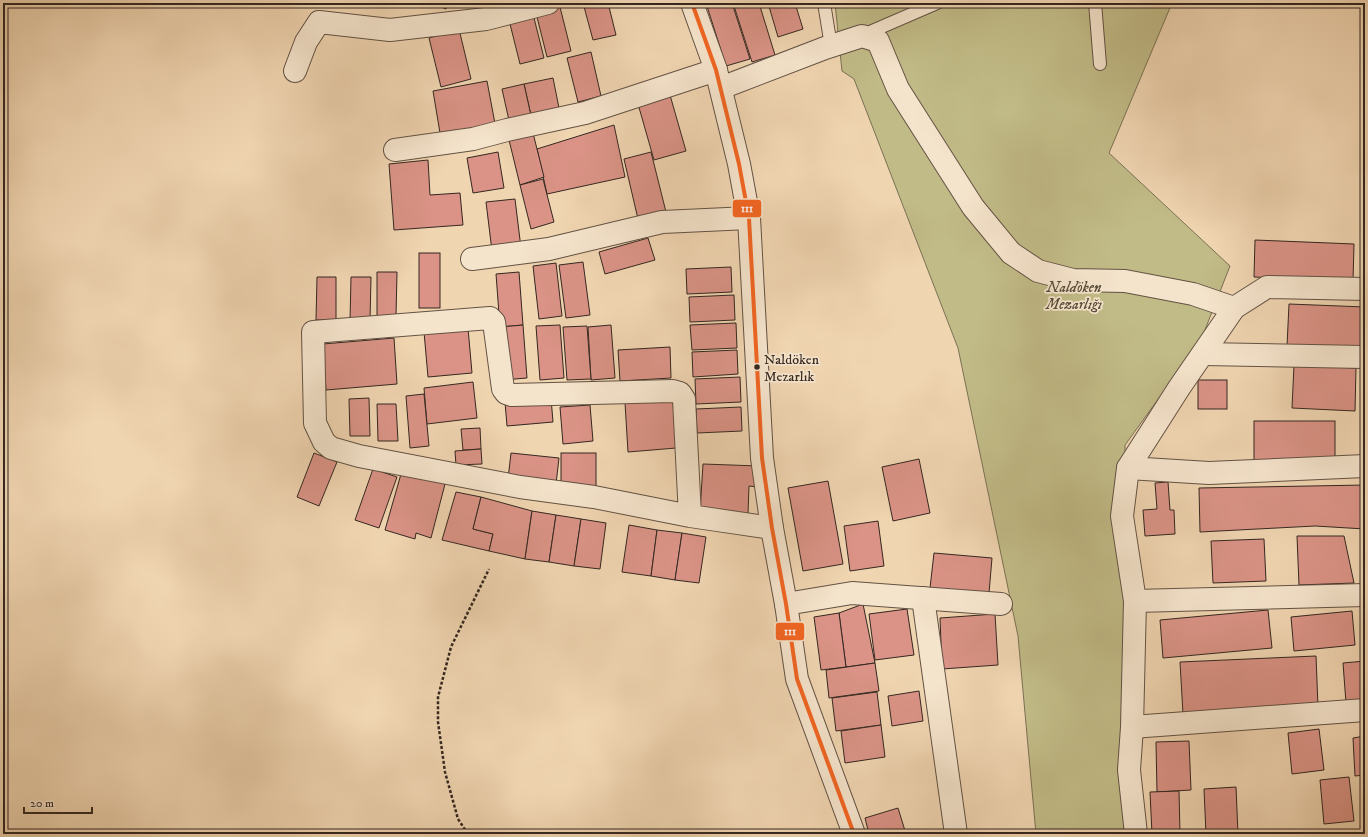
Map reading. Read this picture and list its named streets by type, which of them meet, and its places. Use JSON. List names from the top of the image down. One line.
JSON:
{"parks":["Naldöken Mezarlığı"],"places":["Naldöken Mezarlık"],"lines":["transit line 111"],"scale_bar":"20 m"}
